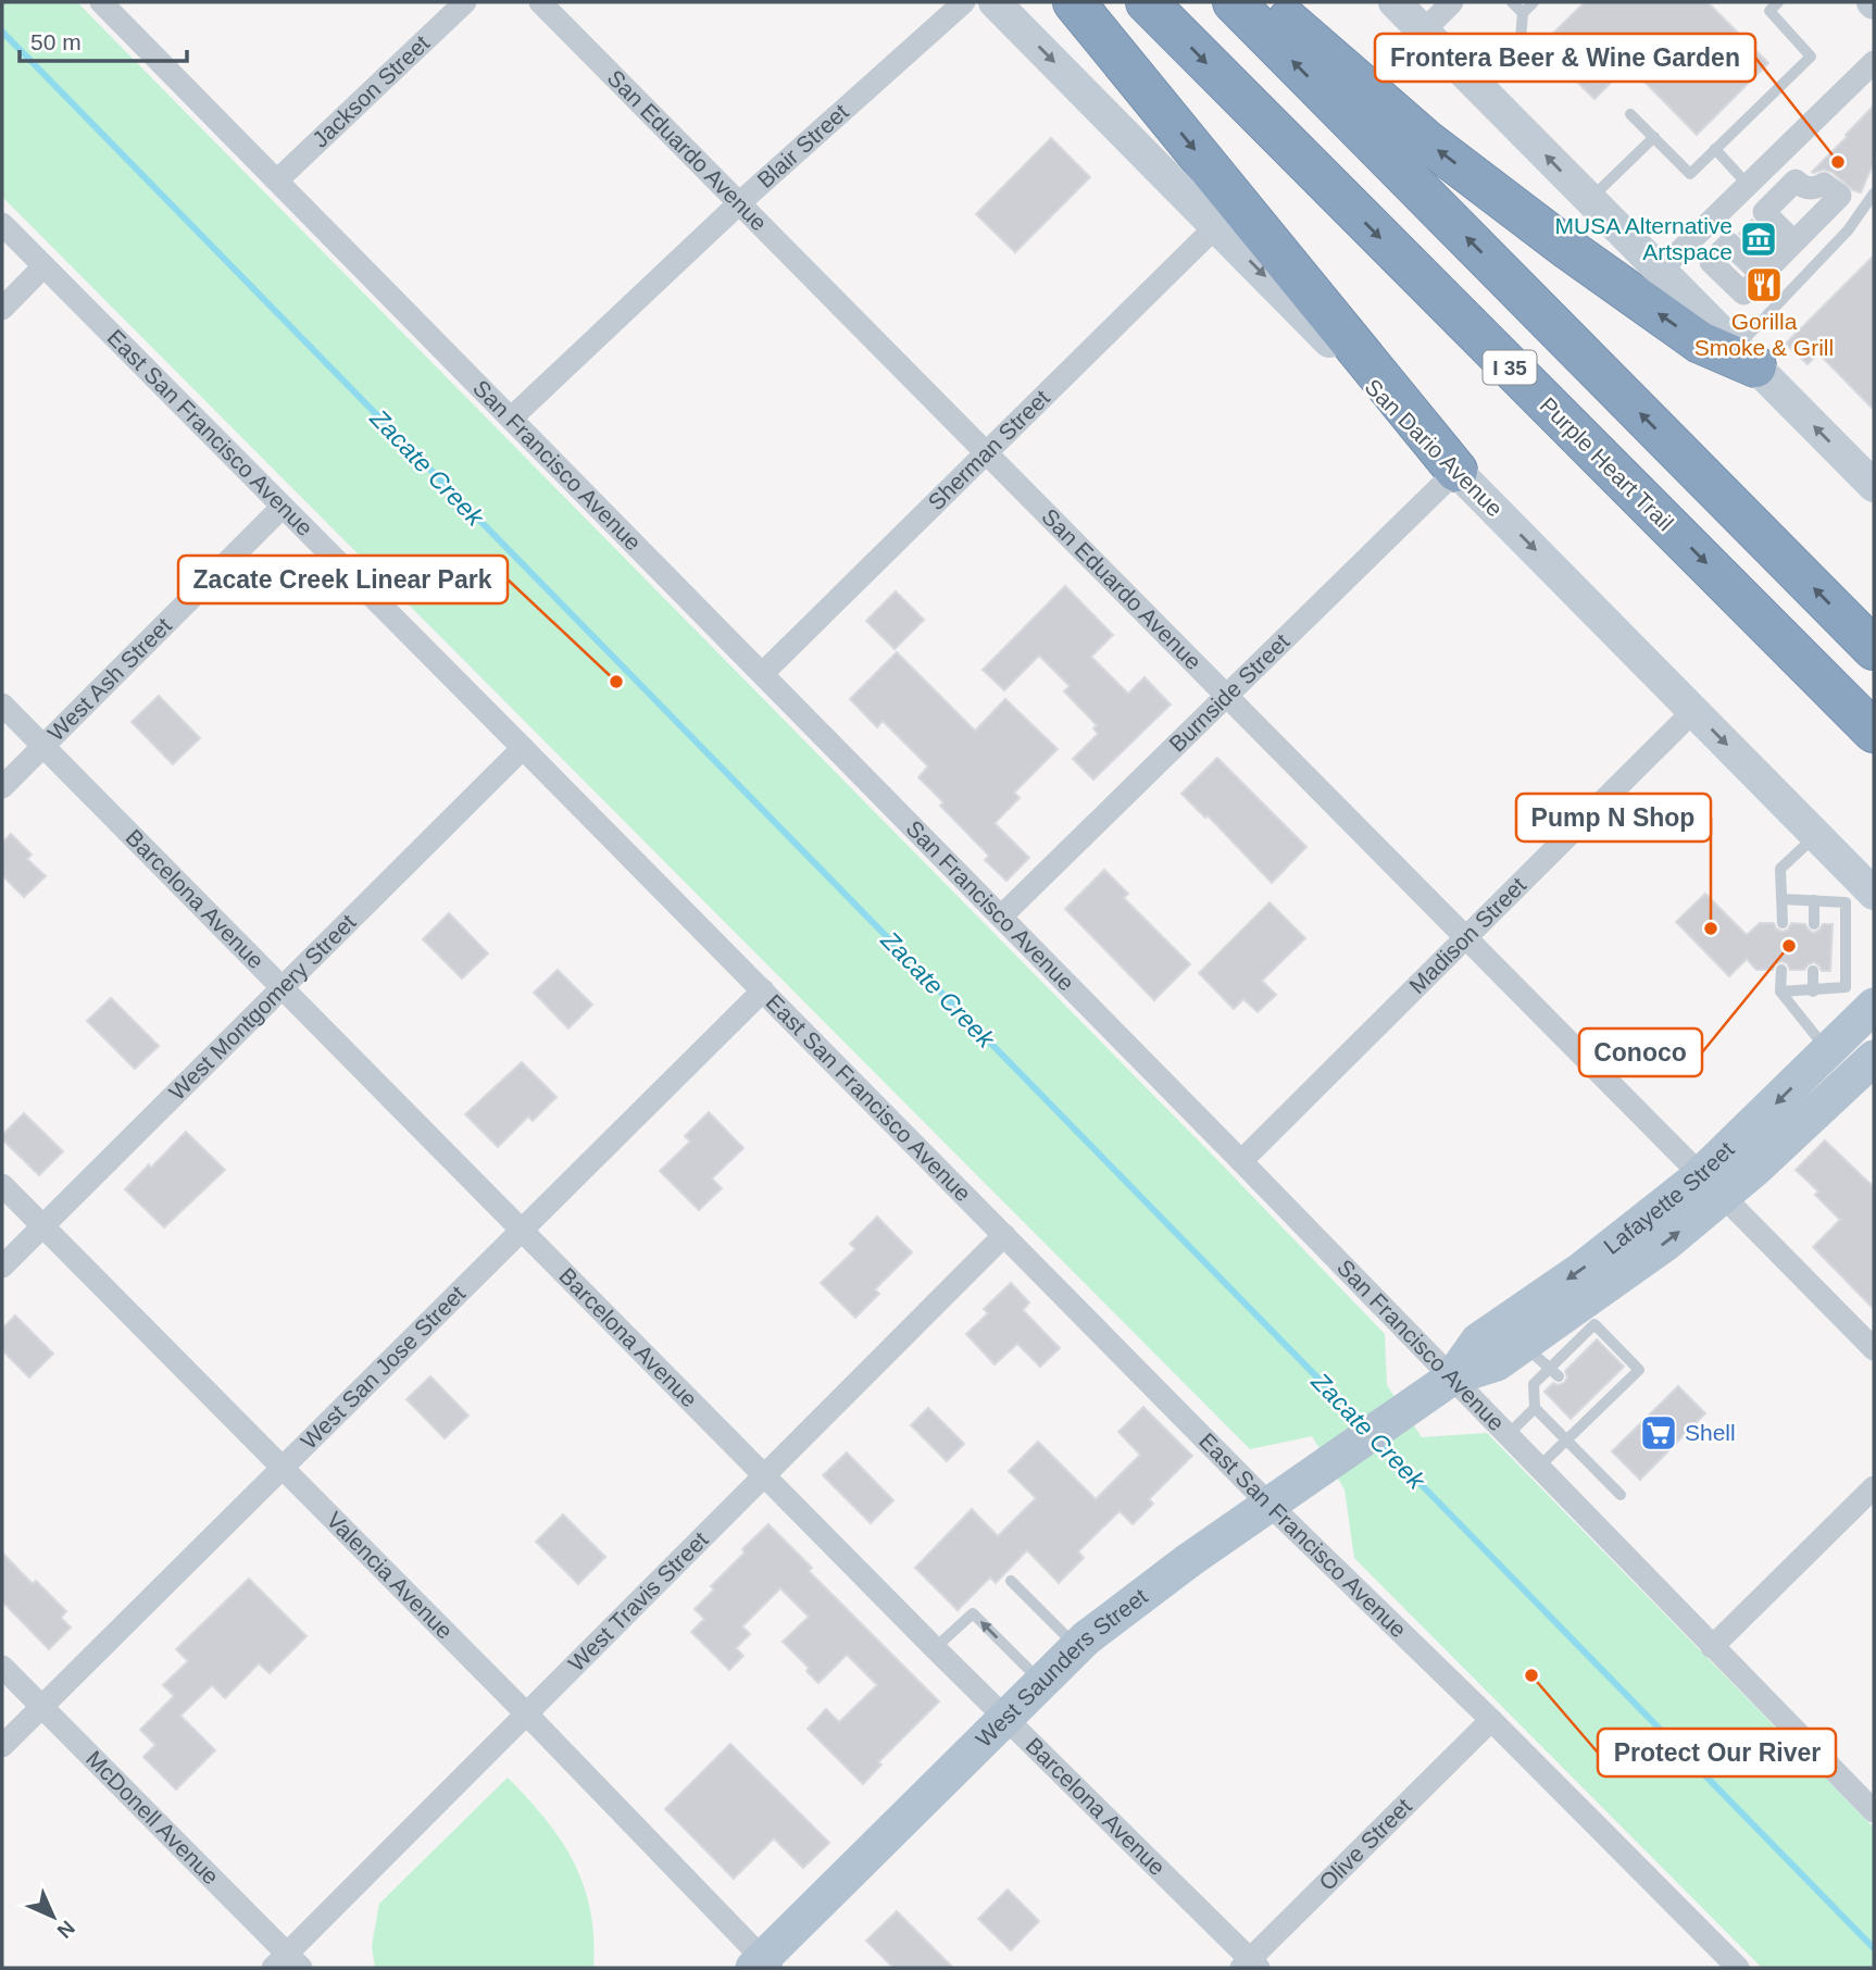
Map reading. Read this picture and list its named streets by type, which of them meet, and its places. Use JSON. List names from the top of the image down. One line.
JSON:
{"streets":{"highway":["I 35","Purple Heart Trail"],"main road":["San Dario Avenue","Lafayette Street","West Saunders Street"],"street":["Jackson Street","Blair Street","San Eduardo Avenue","East San Francisco Avenue","Sherman Street","San Francisco Avenue","West Ash Street","Burnside Street","Barcelona Avenue","Madison Street","West Montgomery Street","West San Jose Street","Valencia Avenue","West Travis Street","McDonell Avenue","Olive Street"]},"crossings":[["Jackson Street","San Francisco Avenue"],["Blair Street","San Eduardo Avenue"],["Blair Street","San Francisco Avenue"],["San Eduardo Avenue","Sherman Street"],["San Eduardo Avenue","Burnside Street"],["San Eduardo Avenue","Madison Street"],["San Eduardo Avenue","Lafayette Street"],["East San Francisco Avenue","West Ash Street"],["East San Francisco Avenue","West Montgomery Street"],["East San Francisco Avenue","West San Jose Street"],["East San Francisco Avenue","West Travis Street"],["East San Francisco Avenue","West Saunders Street"],["East San Francisco Avenue","Olive Street"],["San Dario Avenue","Sherman Street"],["San Dario Avenue","Burnside Street"],["San Dario Avenue","Madison Street"],["Sherman Street","San Francisco Avenue"],["San Francisco Avenue","Burnside Street"],["San Francisco Avenue","Madison Street"],["San Francisco Avenue","Lafayette Street"],["West Ash Street","Barcelona Avenue"],["Barcelona Avenue","West Montgomery Street"],["Barcelona Avenue","West San Jose Street"],["Barcelona Avenue","West Travis Street"],["Barcelona Avenue","West Saunders Street"],["Barcelona Avenue","Olive Street"],["West Montgomery Street","Valencia Avenue"],["Lafayette Street","West Saunders Street"],["West San Jose Street","Valencia Avenue"],["West San Jose Street","McDonell Avenue"],["Valencia Avenue","West Travis Street"],["Valencia Avenue","West Saunders Street"],["West Travis Street","McDonell Avenue"]],"water":["Zacate Creek"],"places":{"other":["Frontera Beer & Wine Garden","Zacate Creek Linear Park","Pump N Shop","Conoco","Protect Our River"],"museum":["MUSA Alternative Artspace"],"restaurant":["Gorilla Smoke & Grill"],"supermarket":["Shell"]},"scale_bar":"50 m","north":"bottom right"}
